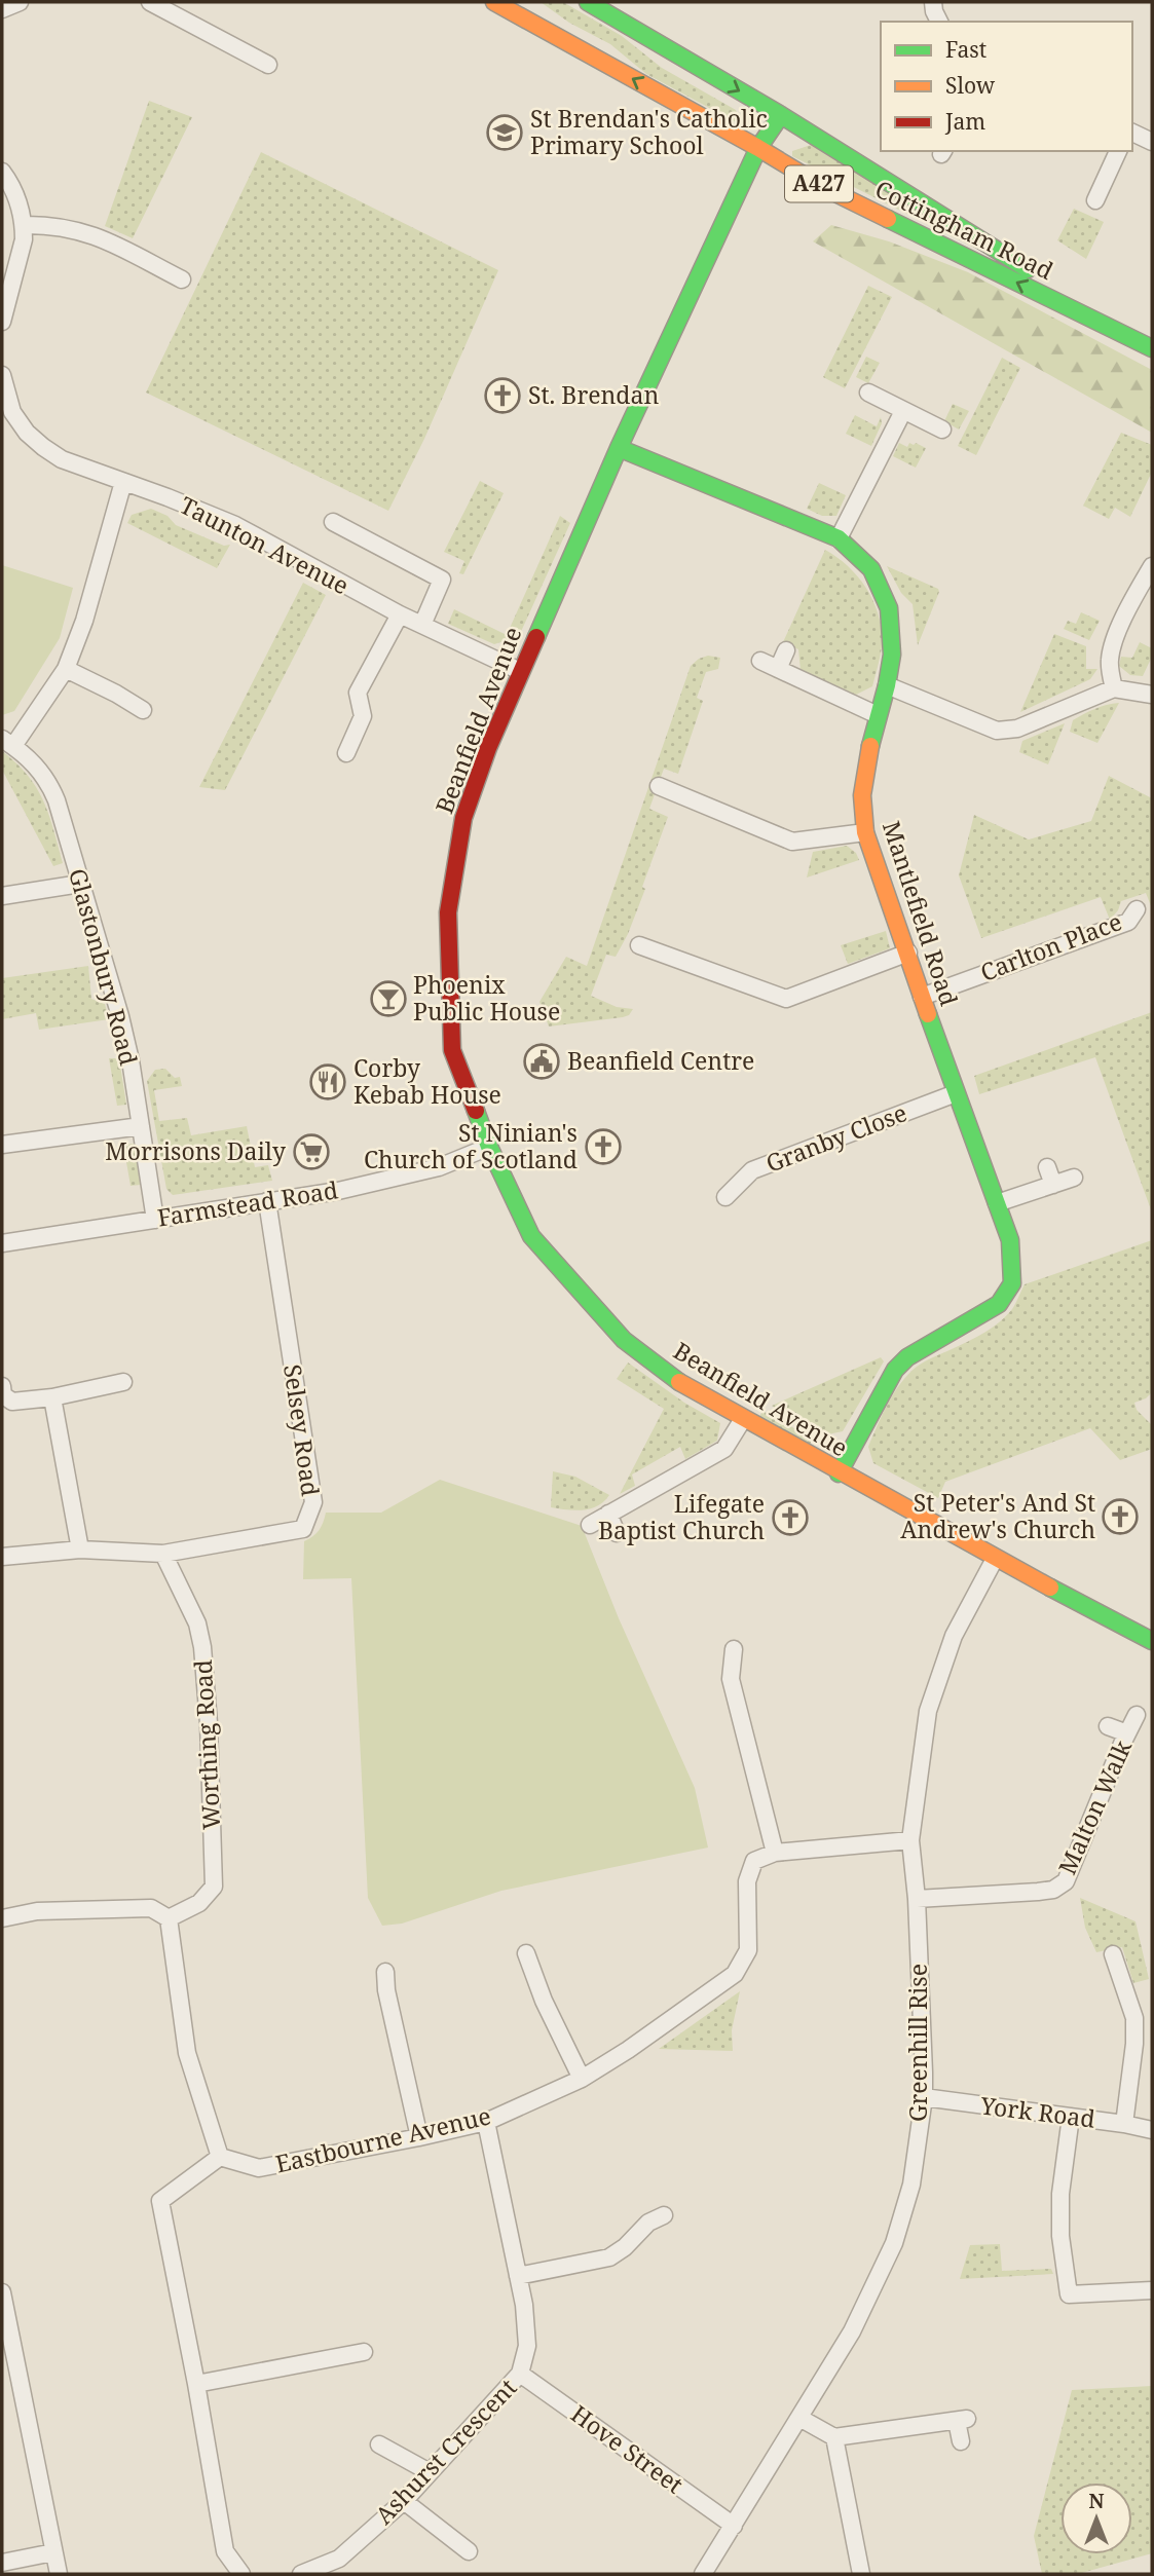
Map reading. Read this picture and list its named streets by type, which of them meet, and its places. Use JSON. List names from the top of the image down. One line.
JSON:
{"streets":{"main road":["A427","Cottingham Road","Beanfield Avenue","Mantlefield Road"],"street":["Taunton Avenue","Carlton Place","Glastonbury Road","Granby Close","Farmstead Road","Selsey Road","Worthing Road","Malton Walk","Greenhill Rise","York Road","Eastbourne Avenue","Hove Street","Ashurst Crescent"]},"crossings":[["Cottingham Road","Beanfield Avenue"],["Taunton Avenue","Beanfield Avenue"],["Beanfield Avenue","Mantlefield Road"],["Beanfield Avenue","Farmstead Road"],["Beanfield Avenue","Greenhill Rise"],["Mantlefield Road","Carlton Place"],["Mantlefield Road","Granby Close"],["Glastonbury Road","Farmstead Road"],["Farmstead Road","Selsey Road"],["Selsey Road","Worthing Road"],["Malton Walk","Greenhill Rise"],["Greenhill Rise","York Road"],["Greenhill Rise","Hove Street"],["Eastbourne Avenue","Ashurst Crescent"],["Hove Street","Ashurst Crescent"]],"places":{"school or university":["St Brendan's Catholic Primary School"],"church":["St. Brendan","St Ninian's Church of Scotland","St Peter's And St Andrew's Church","Lifegate Baptist Church"],"bar":["Phoenix Public House"],"public building":["Beanfield Centre"],"restaurant":["Corby Kebab House"],"supermarket":["Morrisons Daily"]},"legend":["Fast","Slow","Jam"],"north":"top"}
